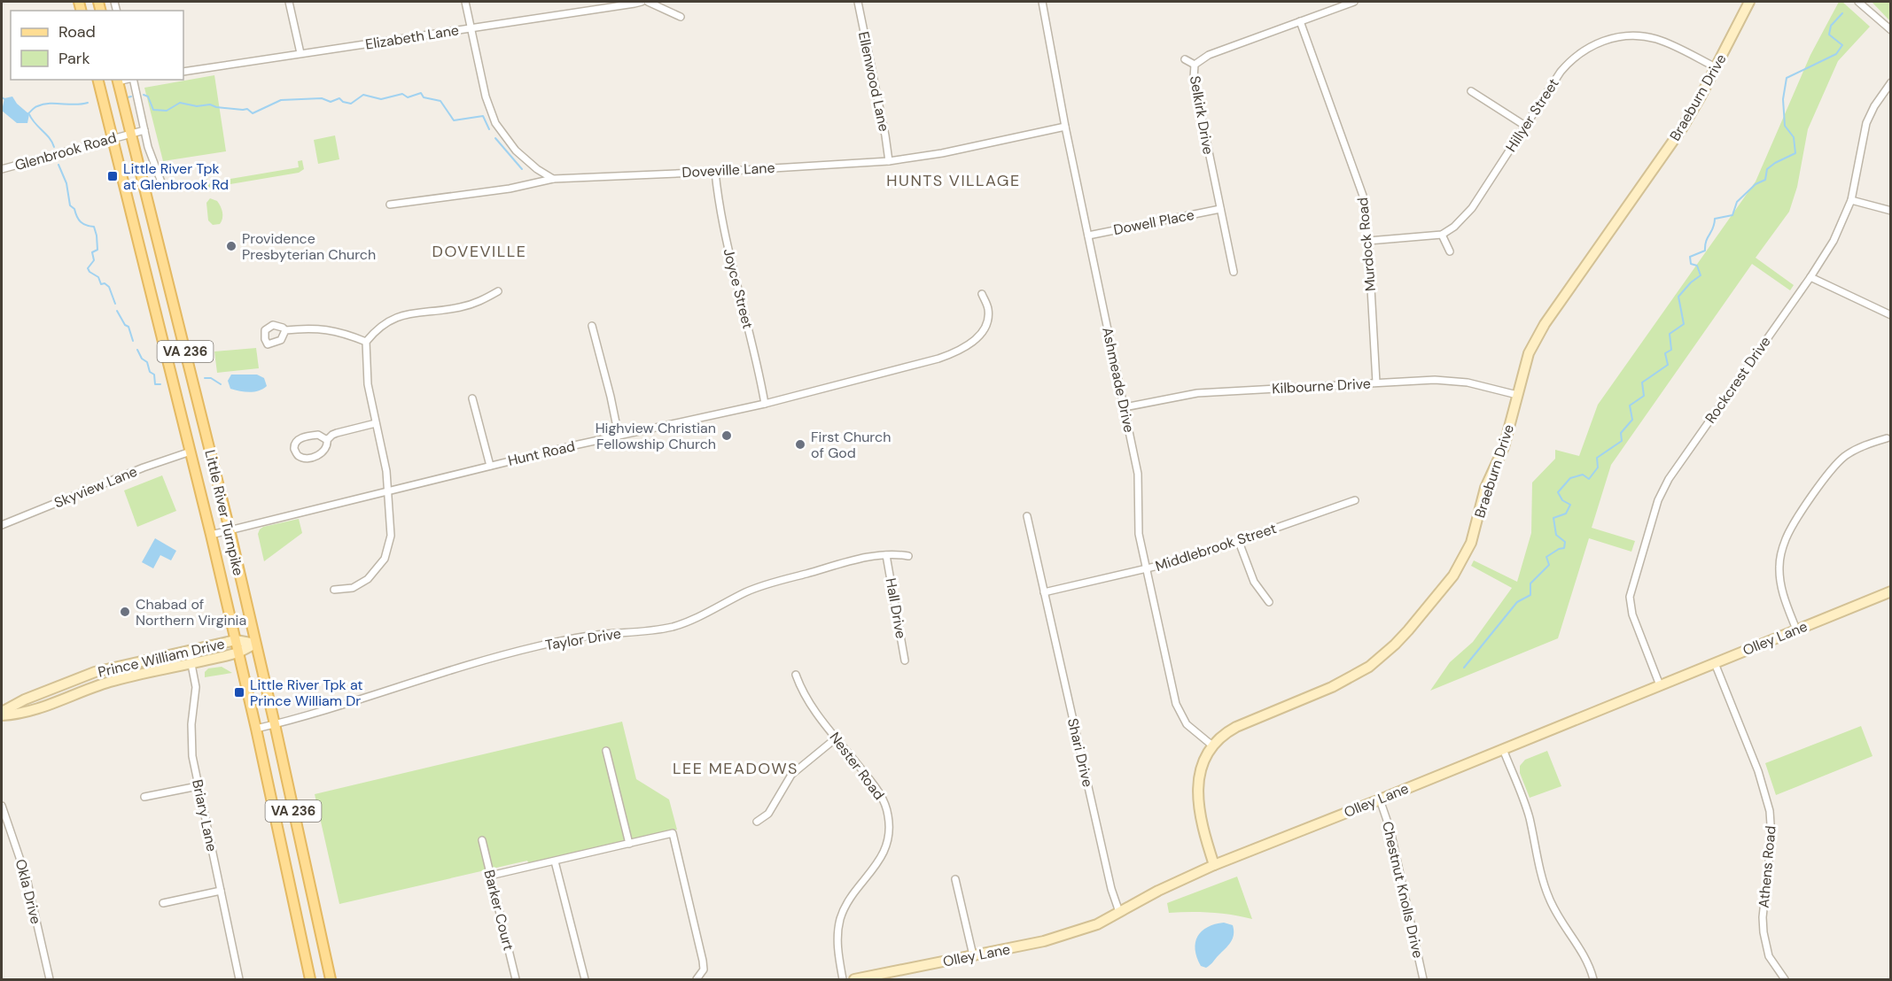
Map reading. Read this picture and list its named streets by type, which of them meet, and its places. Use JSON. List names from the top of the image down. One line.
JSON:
{"streets":{"main road":["VA 236","Little River Turnpike"],"street":["Elizabeth Lane","Ellenwood Lane","Braeburn Drive","Selkirk Drive","Hillyer Street","Glenbrook Road","Doveville Lane","Dowell Place","Murdock Road","Joyce Street","Ashmeade Drive","Rockcrest Drive","Kilbourne Drive","Hunt Road","Skyview Lane","Middlebrook Street","Hall Drive","Olley Lane","Taylor Drive","Prince William Drive","Shari Drive","Nester Road","Briary Lane","Athens Road","Chestnut Knolls Drive","Okla Drive","Barker Court"]},"crossings":[["Ellenwood Lane","Doveville Lane"],["Braeburn Drive","Hillyer Street"],["Braeburn Drive","Ashmeade Drive"],["Braeburn Drive","Kilbourne Drive"],["Braeburn Drive","Olley Lane"],["Selkirk Drive","Dowell Place"],["Selkirk Drive","Murdock Road"],["Glenbrook Road","Little River Turnpike"],["Doveville Lane","Joyce Street"],["Doveville Lane","Ashmeade Drive"],["Dowell Place","Ashmeade Drive"],["Murdock Road","Kilbourne Drive"],["Joyce Street","Hunt Road"],["Ashmeade Drive","Kilbourne Drive"],["Ashmeade Drive","Middlebrook Street"],["Rockcrest Drive","Olley Lane"],["Hunt Road","Little River Turnpike"],["Skyview Lane","Little River Turnpike"],["Little River Turnpike","Taylor Drive"],["Little River Turnpike","Prince William Drive"],["Middlebrook Street","Shari Drive"],["Hall Drive","Taylor Drive"],["Olley Lane","Shari Drive"],["Olley Lane","Athens Road"],["Olley Lane","Chestnut Knolls Drive"],["Prince William Drive","Briary Lane"]],"districts":["HUNTS VILLAGE","DOVEVILLE","LEE MEADOWS"],"places":{"transit":["Little River Tpk at Glenbrook Rd","Little River Tpk at Prince William Dr"],"other":["Providence Presbyterian Church","Highview Christian Fellowship Church","First Church of God","Chabad of Northern Virginia"]},"legend":["Road","Park"]}
